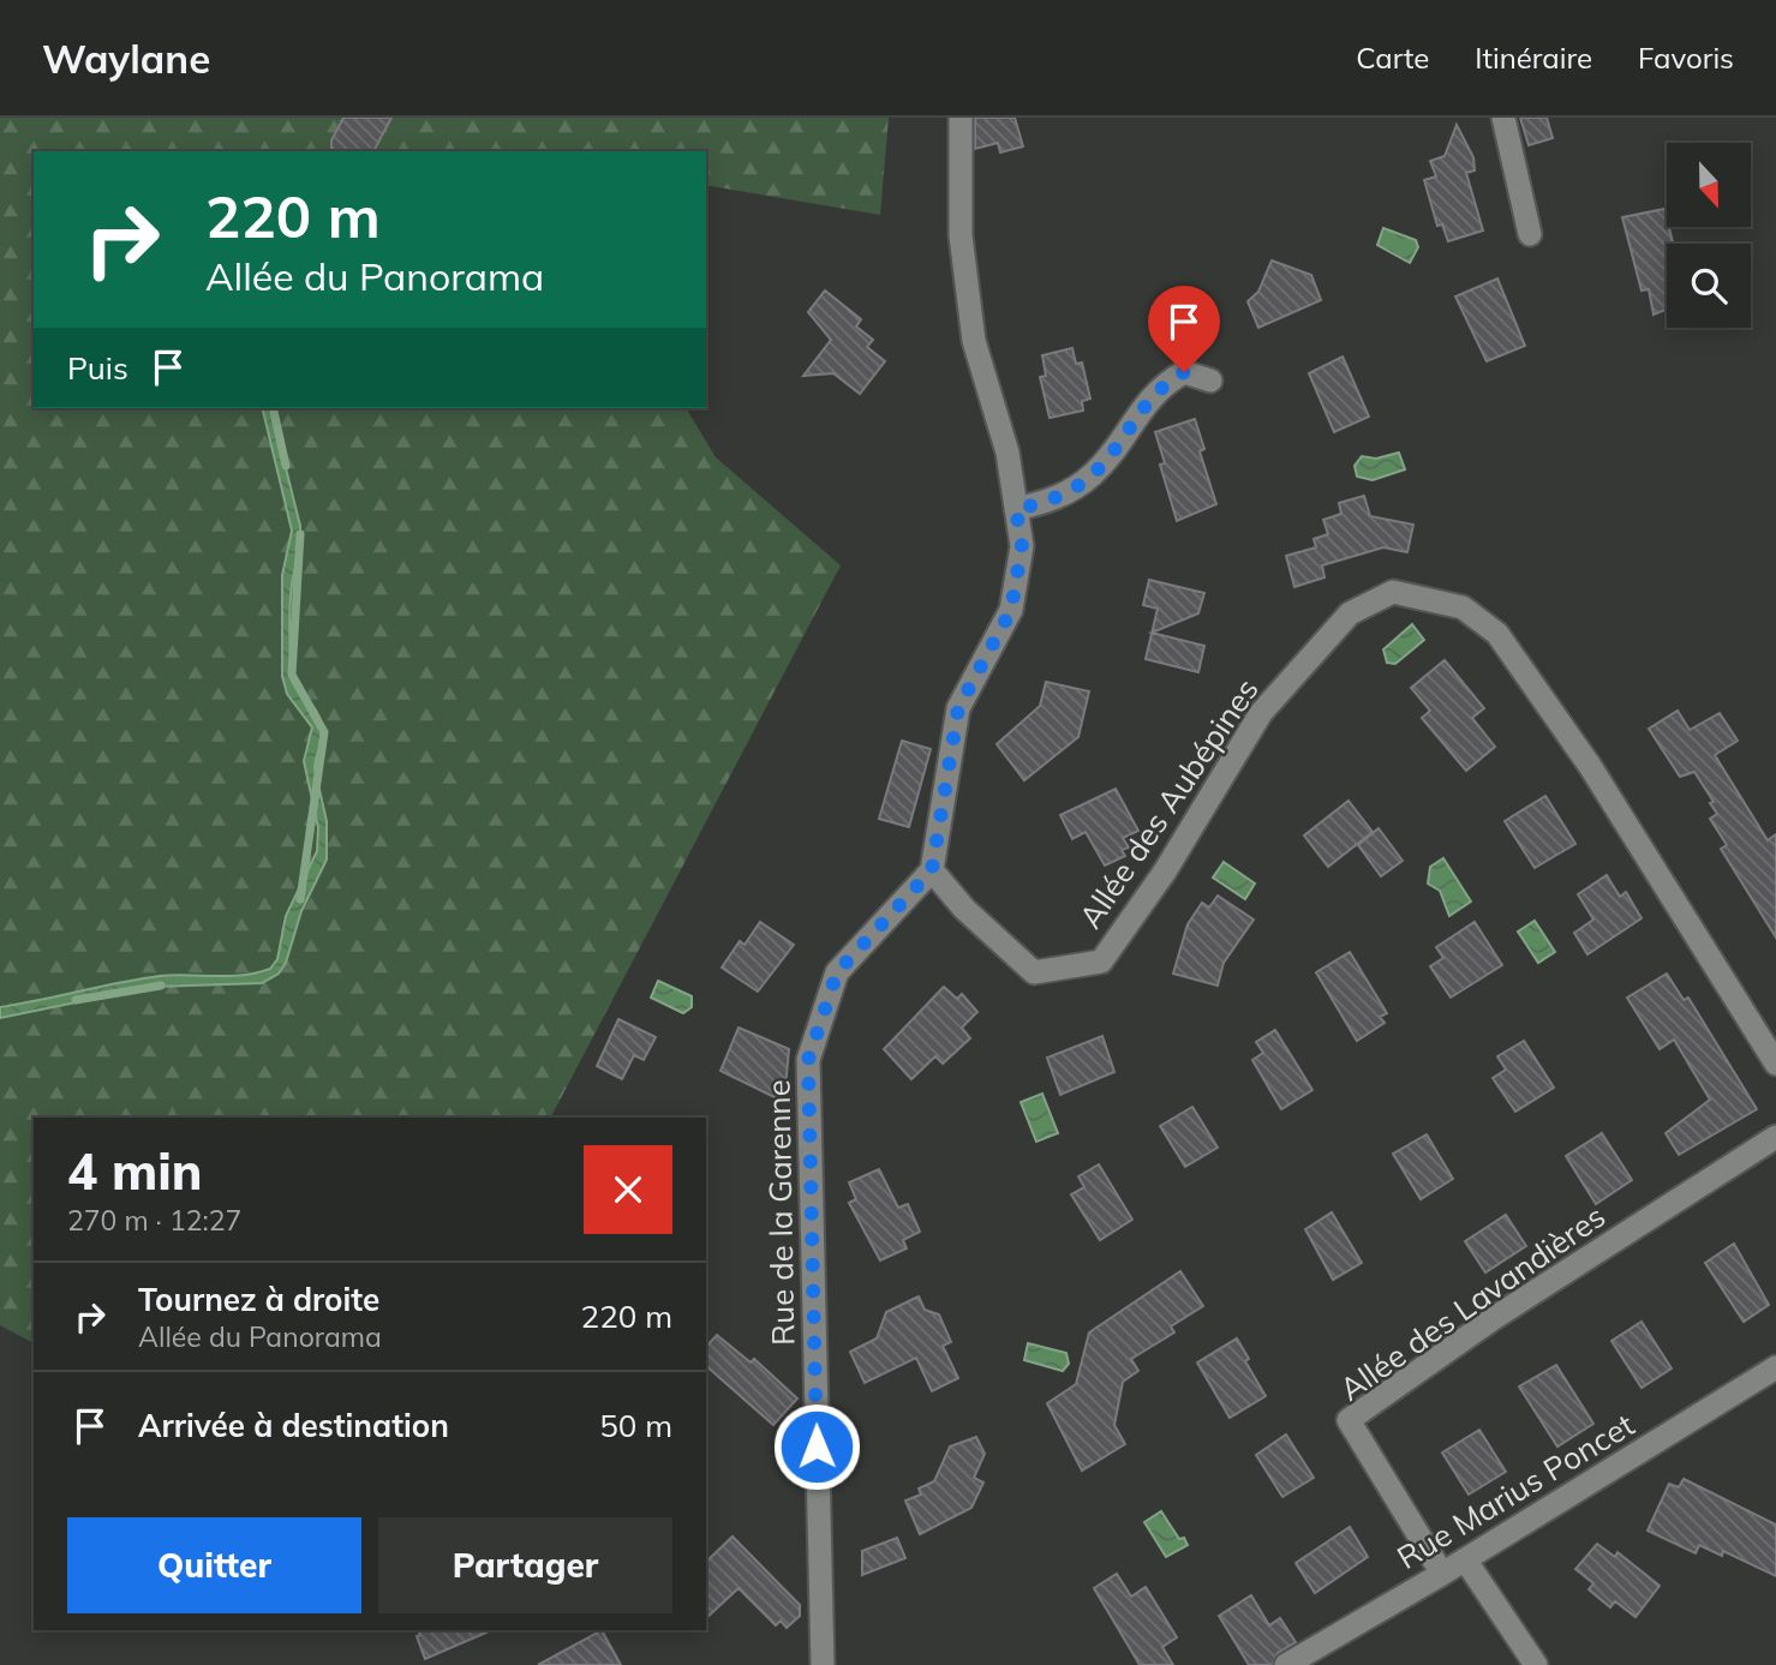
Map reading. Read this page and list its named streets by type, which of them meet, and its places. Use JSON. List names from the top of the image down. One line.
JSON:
{"streets":{"street":["Allée des Aubépines","Rue de la Garenne","Allée des Lavandières","Rue Marius Poncet"]},"crossings":[["Allée des Aubépines","Rue de la Garenne"],["Allée des Lavandières","Rue Marius Poncet"]],"north":"bottom","page":{"header":"Waylane","nav":["Carte","Itinéraire","Favoris"],"turn":["220 m","Allée du Panorama"],"then":"Puis","heading":["4 min","270 m · 12:27"],"list":[{"name":"Tournez à droite","note":"Allée du Panorama","value":"220 m"},{"name":"Arrivée à destination","value":"50 m"}],"buttons":["Quitter","Partager"]}}
